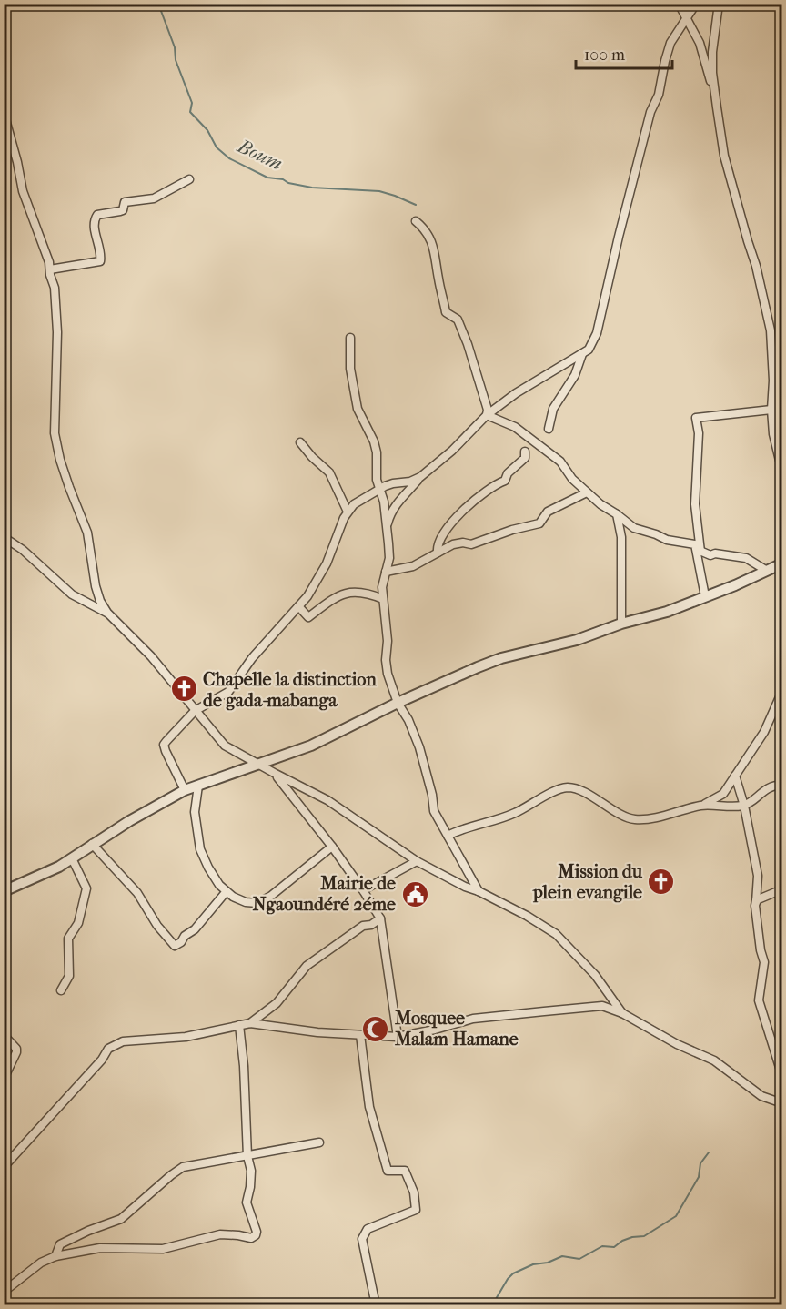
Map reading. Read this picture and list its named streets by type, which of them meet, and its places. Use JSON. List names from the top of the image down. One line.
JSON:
{"water":["Boum"],"places":{"church":["Chapelle la distinction de gada-mabanga","Mission du plein evangile"],"public building":["Mairie de Ngaoundéré 2éme"],"mosque":["Mosquee Malam Hamane"]},"scale_bar":"100 m"}
